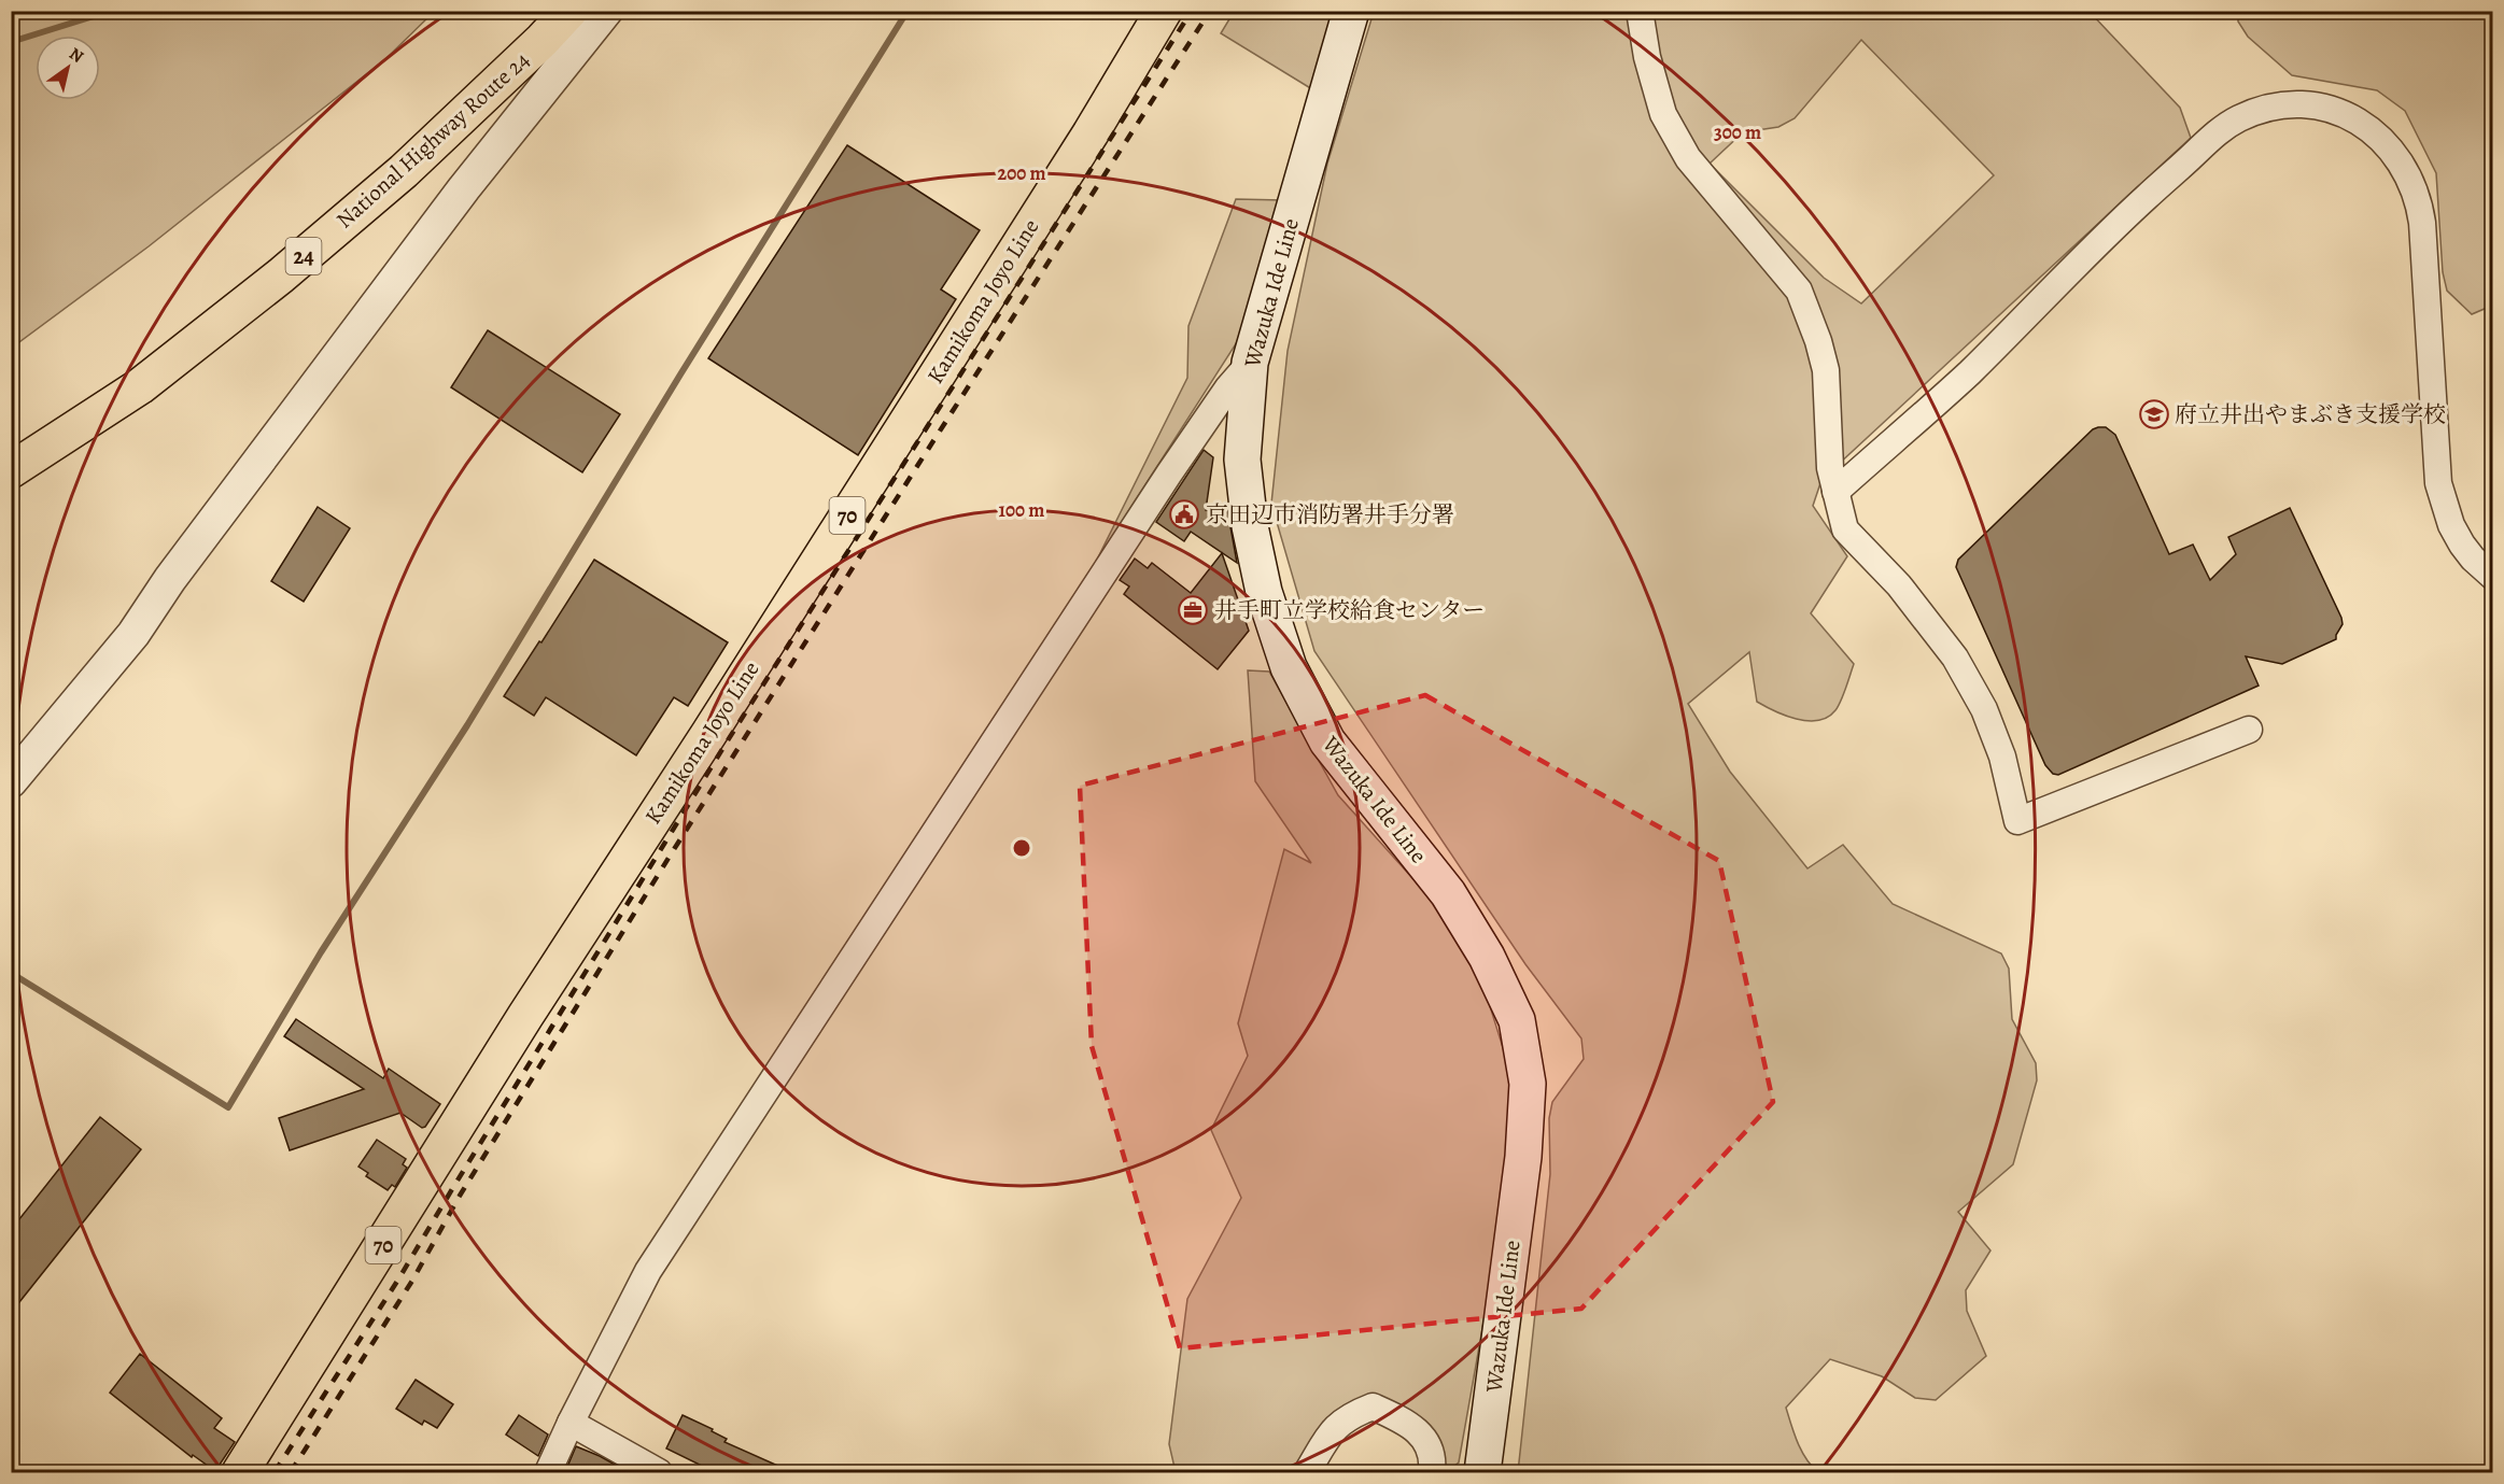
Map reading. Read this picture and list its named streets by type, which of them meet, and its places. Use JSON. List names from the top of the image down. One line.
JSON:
{"streets":{"main road":["National Highway Route 24","24","Wazuka Ide Line","Kamikoma Joyo Line","70"]},"places":{"school or university":["府立井出やまぶき支援学校"],"public building":["京田辺市消防署井手分署"],"office":["井手町立学校給食センター"]},"north":"top right","rings":["300 m","200 m","100 m"]}
